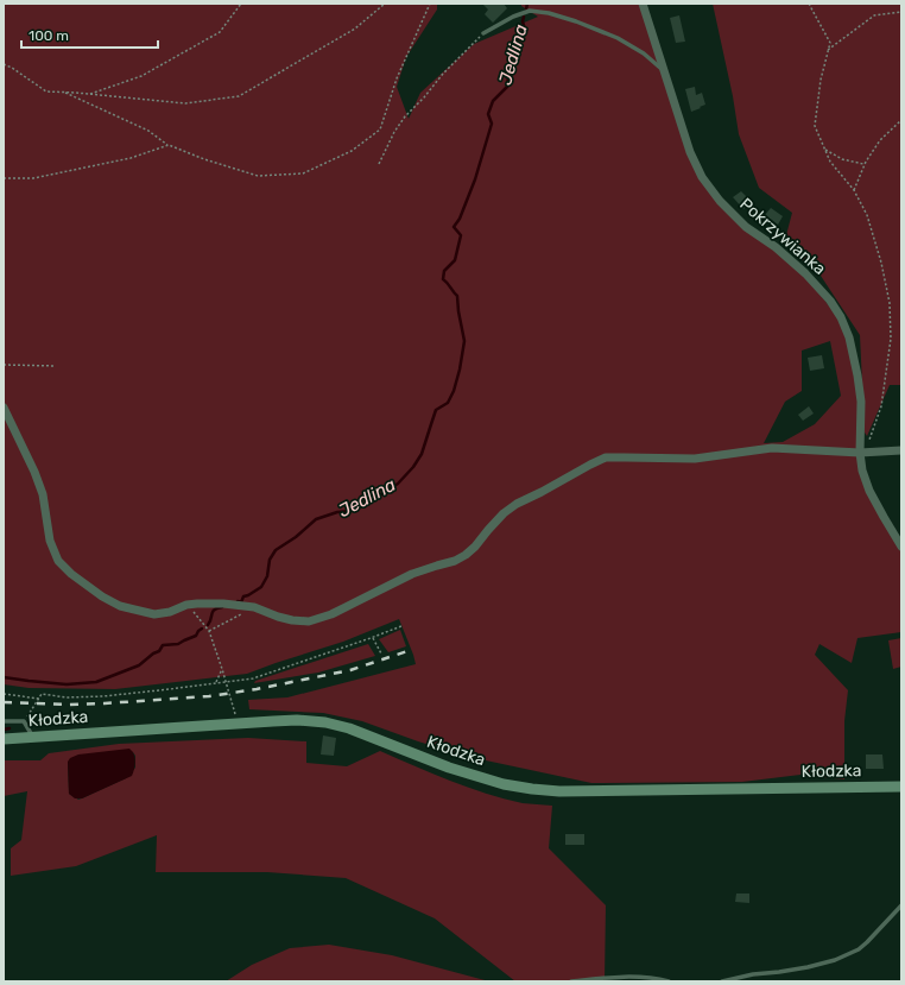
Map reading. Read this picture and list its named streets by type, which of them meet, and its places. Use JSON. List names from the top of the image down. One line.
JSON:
{"streets":{"main road":["Kłodzka"],"street":["Pokrzywianka"]},"water":["Jedlina"],"scale_bar":"100 m"}
